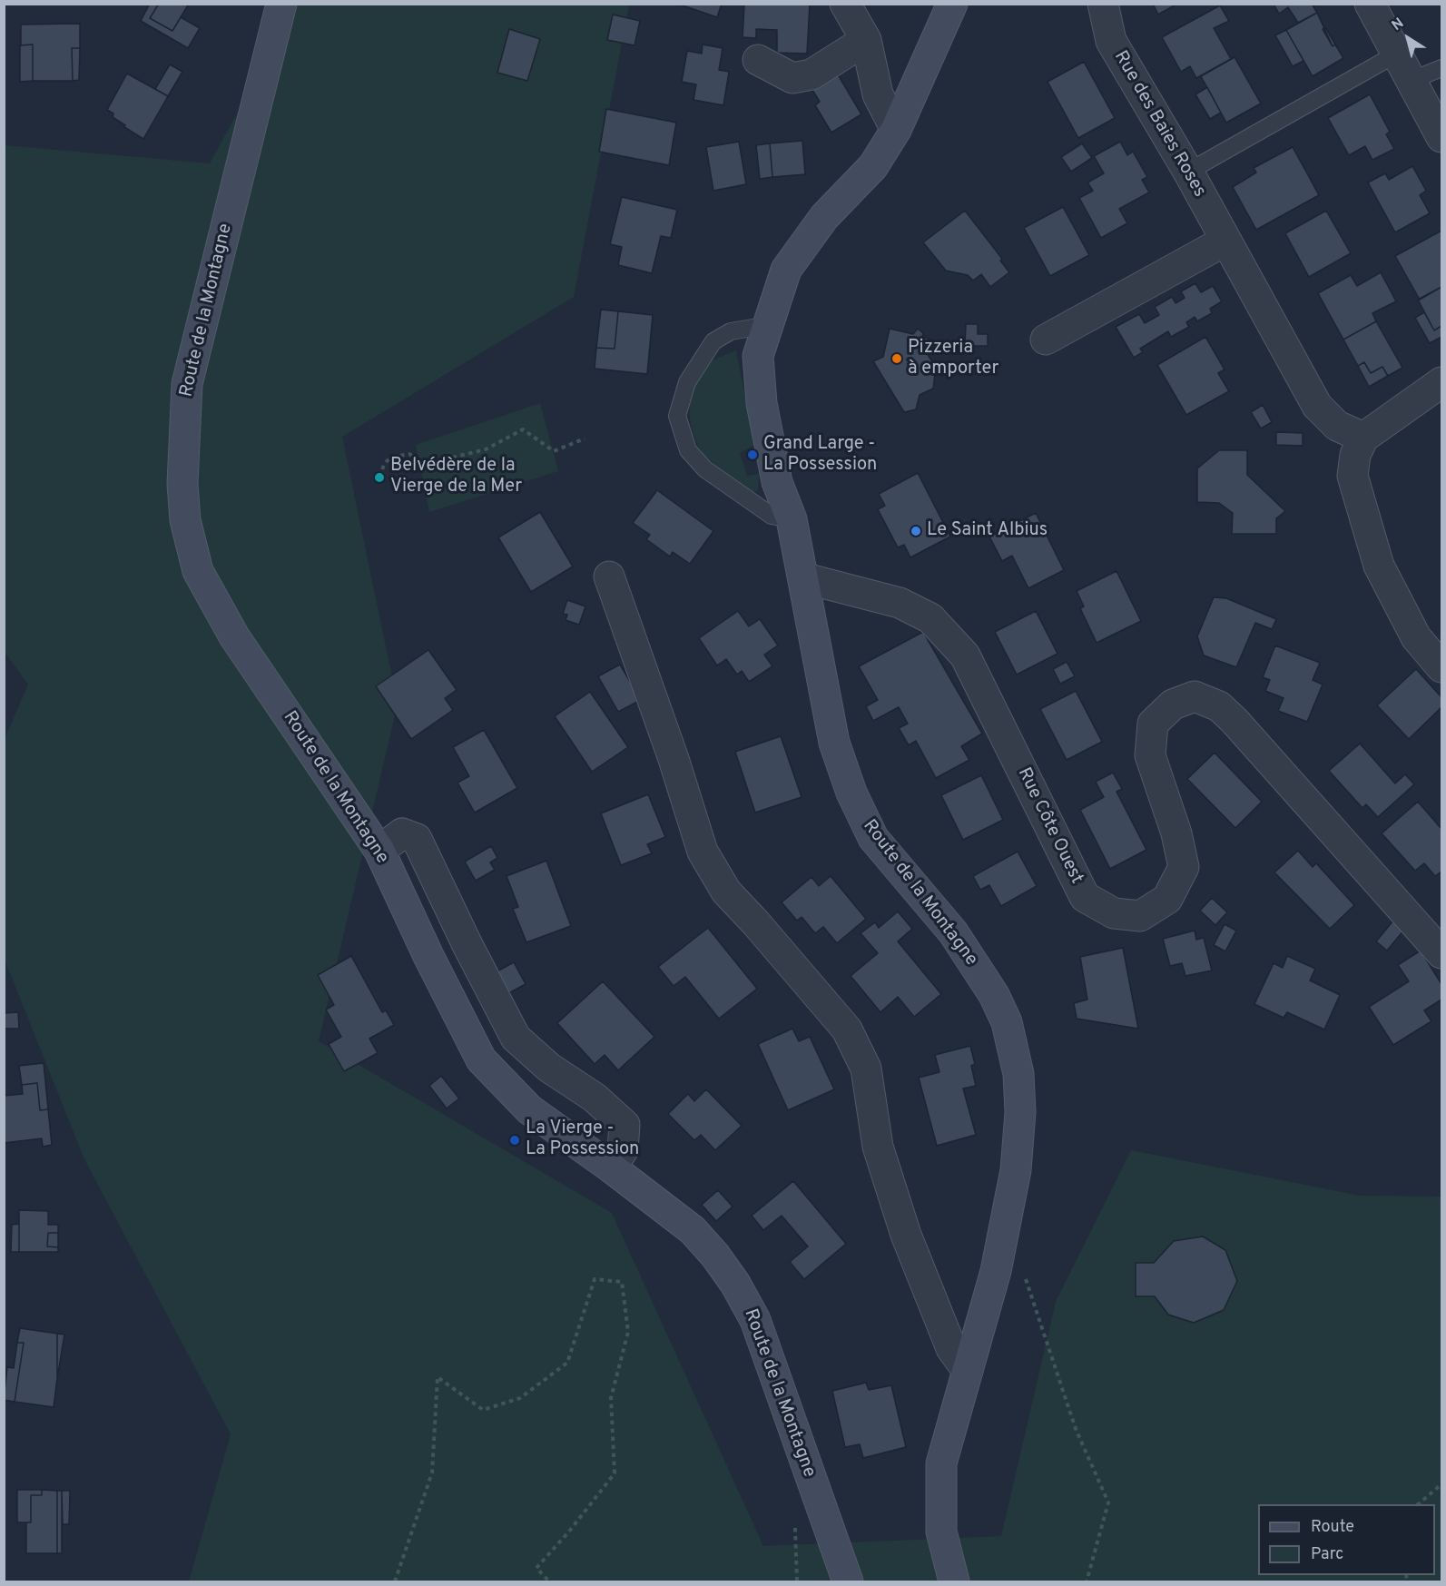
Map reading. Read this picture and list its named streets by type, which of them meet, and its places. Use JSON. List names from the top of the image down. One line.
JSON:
{"streets":{"main road":["Route de la Montagne"],"street":["Rue des Baies Roses","Rue Côte Ouest"]},"crossings":[["Route de la Montagne","Rue Côte Ouest"]],"places":["Pizzeria à emporter","Grand Large - La Possession","Belvédère de la Vierge de la Mer","Le Saint Albius","La Vierge - La Possession"],"legend":["Route","Parc"],"north":"top left"}
